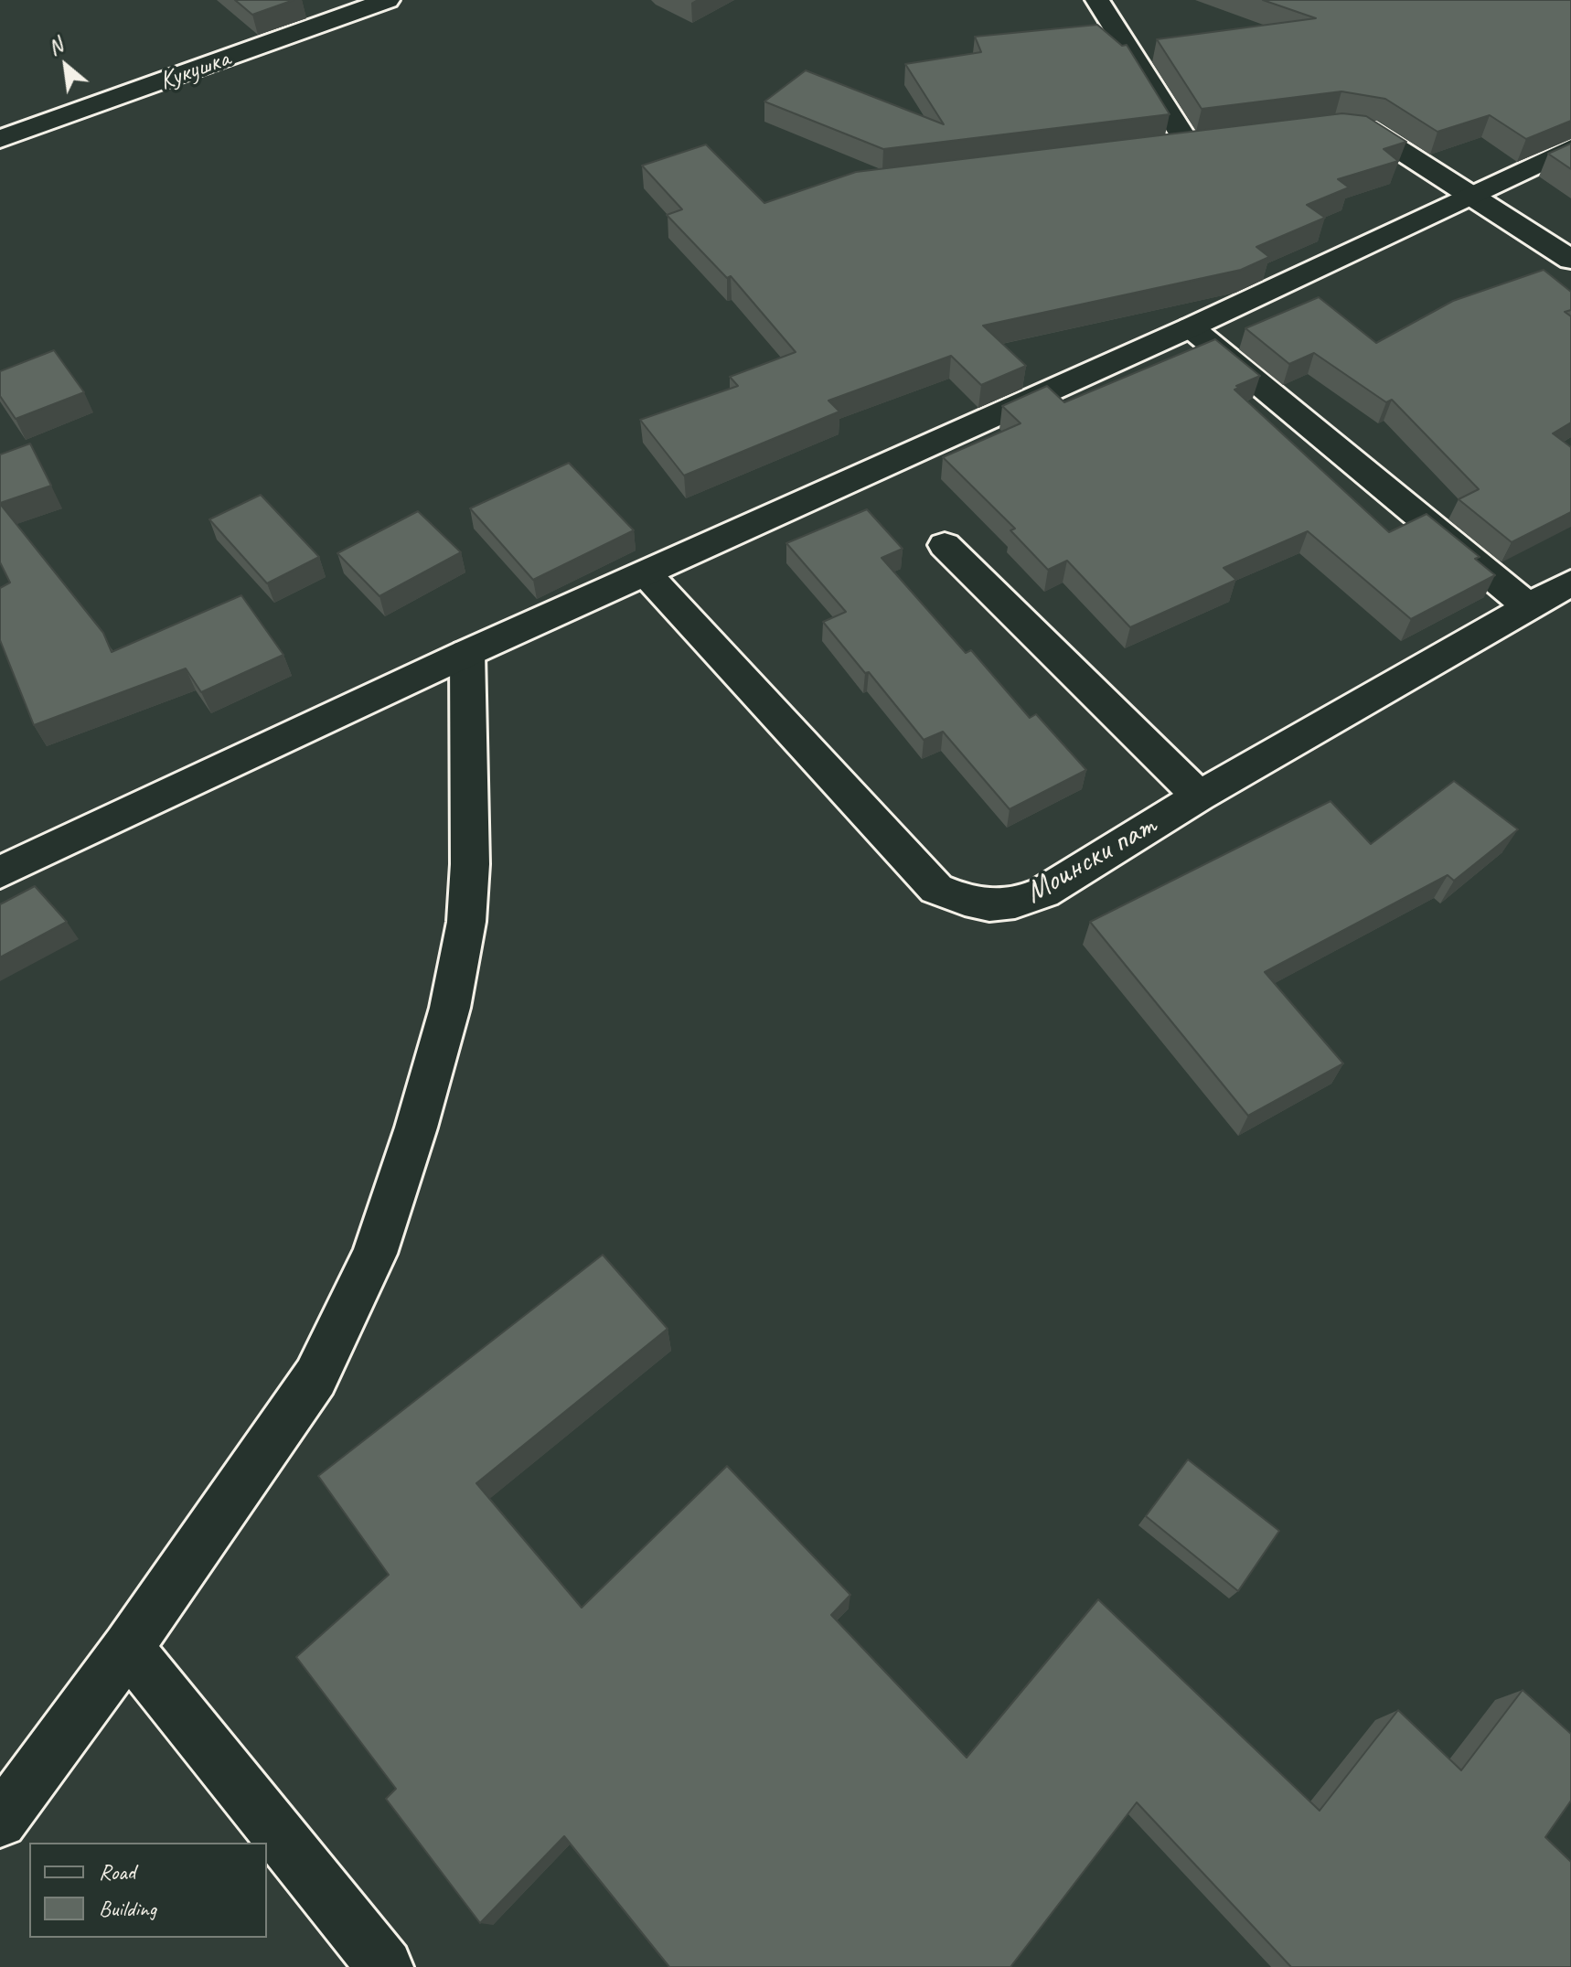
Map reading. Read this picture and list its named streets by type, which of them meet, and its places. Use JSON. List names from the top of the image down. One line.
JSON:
{"streets":{"street":["Кукушка","Моински пат"]},"legend":["Road","Building"],"north":"top left"}
